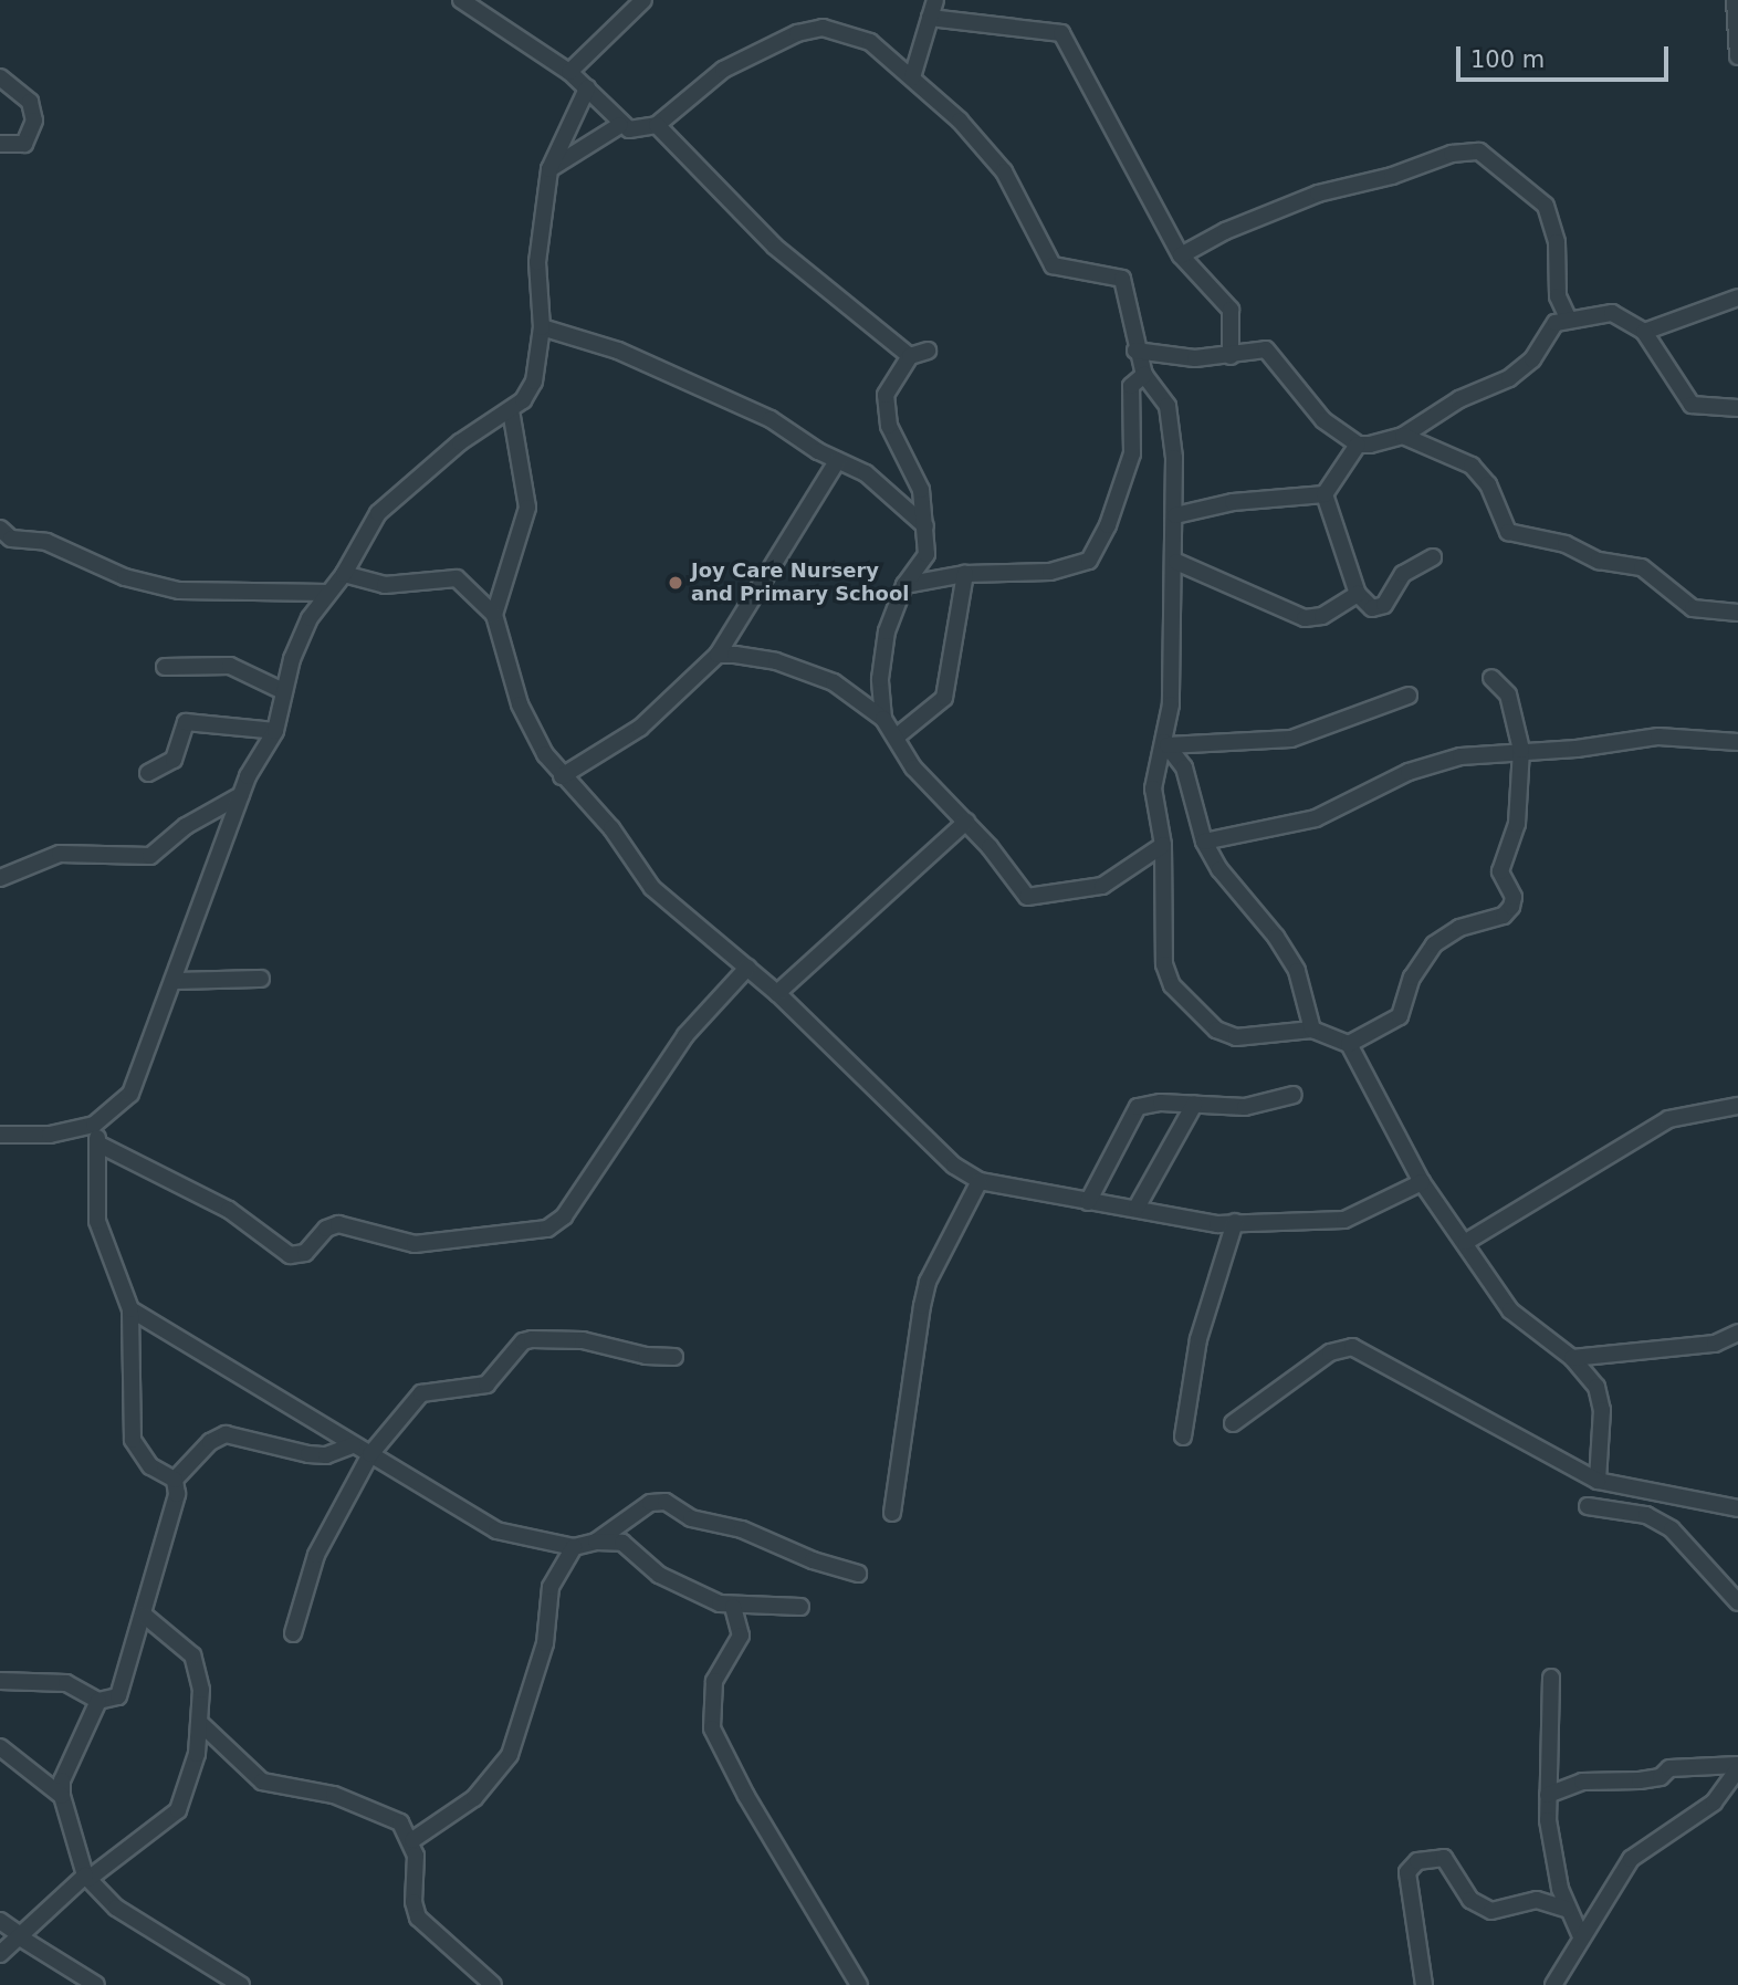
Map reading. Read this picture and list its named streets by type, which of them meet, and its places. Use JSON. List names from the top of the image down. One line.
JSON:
{"places":["Joy Care Nursery and Primary School"],"scale_bar":"100 m"}
